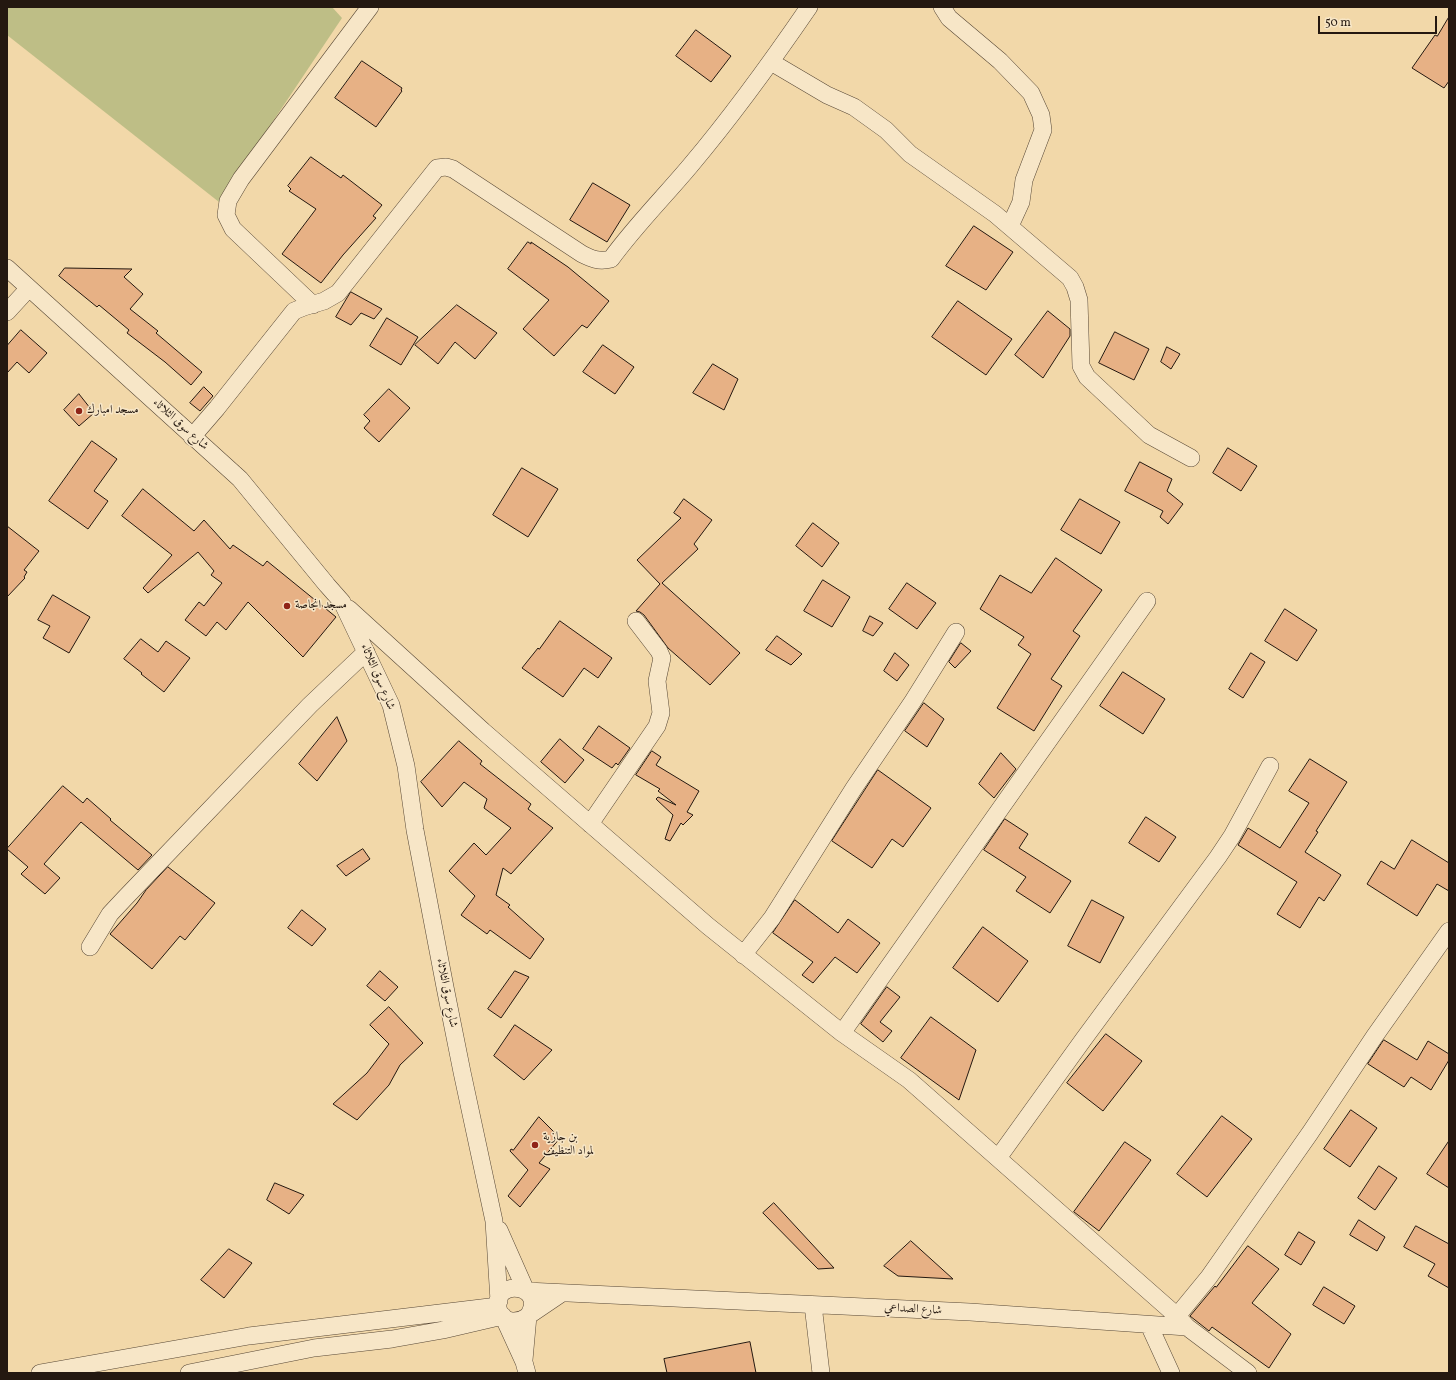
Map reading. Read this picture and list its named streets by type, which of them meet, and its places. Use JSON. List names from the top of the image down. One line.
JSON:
{"streets":{"street":["شارع سوق الثلاثاء","شارع الصداعي"]},"places":["مسجد امبارك","مسجد انجاصة","بن جازية لمواد التنظيف"],"scale_bar":"50 m"}
